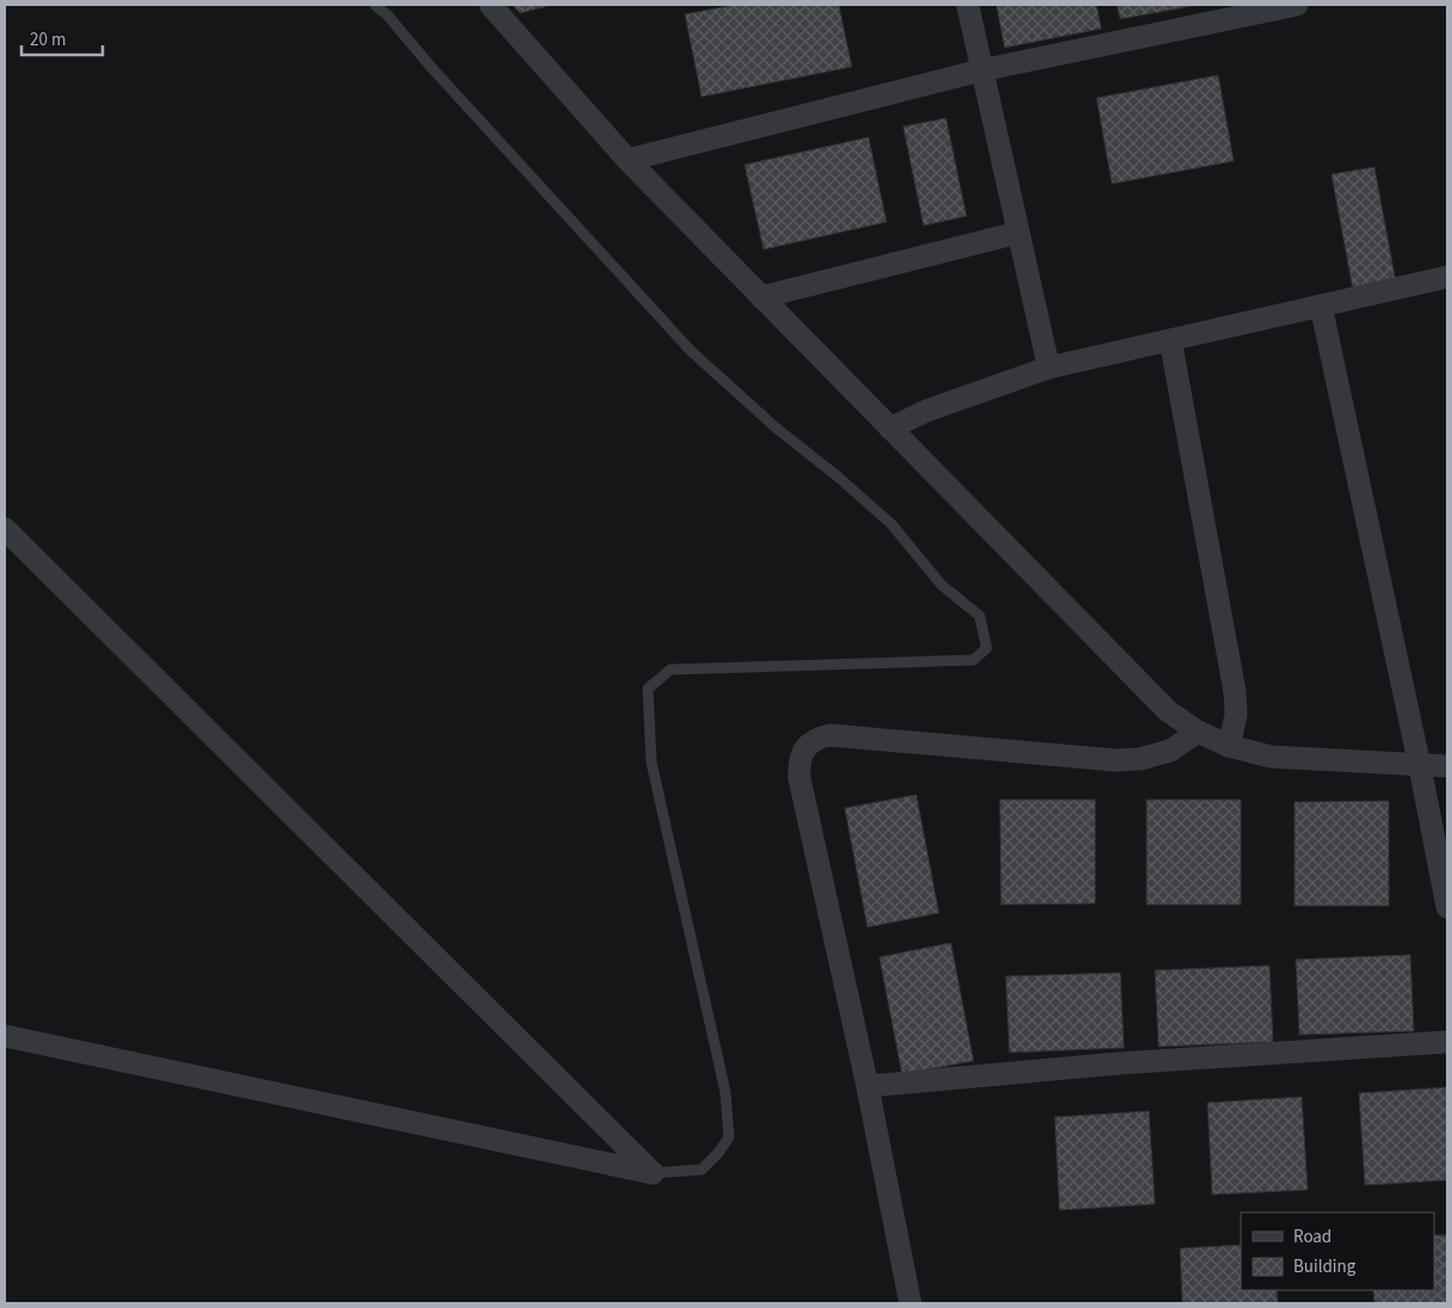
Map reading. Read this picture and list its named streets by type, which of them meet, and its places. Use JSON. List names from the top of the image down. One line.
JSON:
{"legend":["Road","Building"],"scale_bar":"20 m"}
